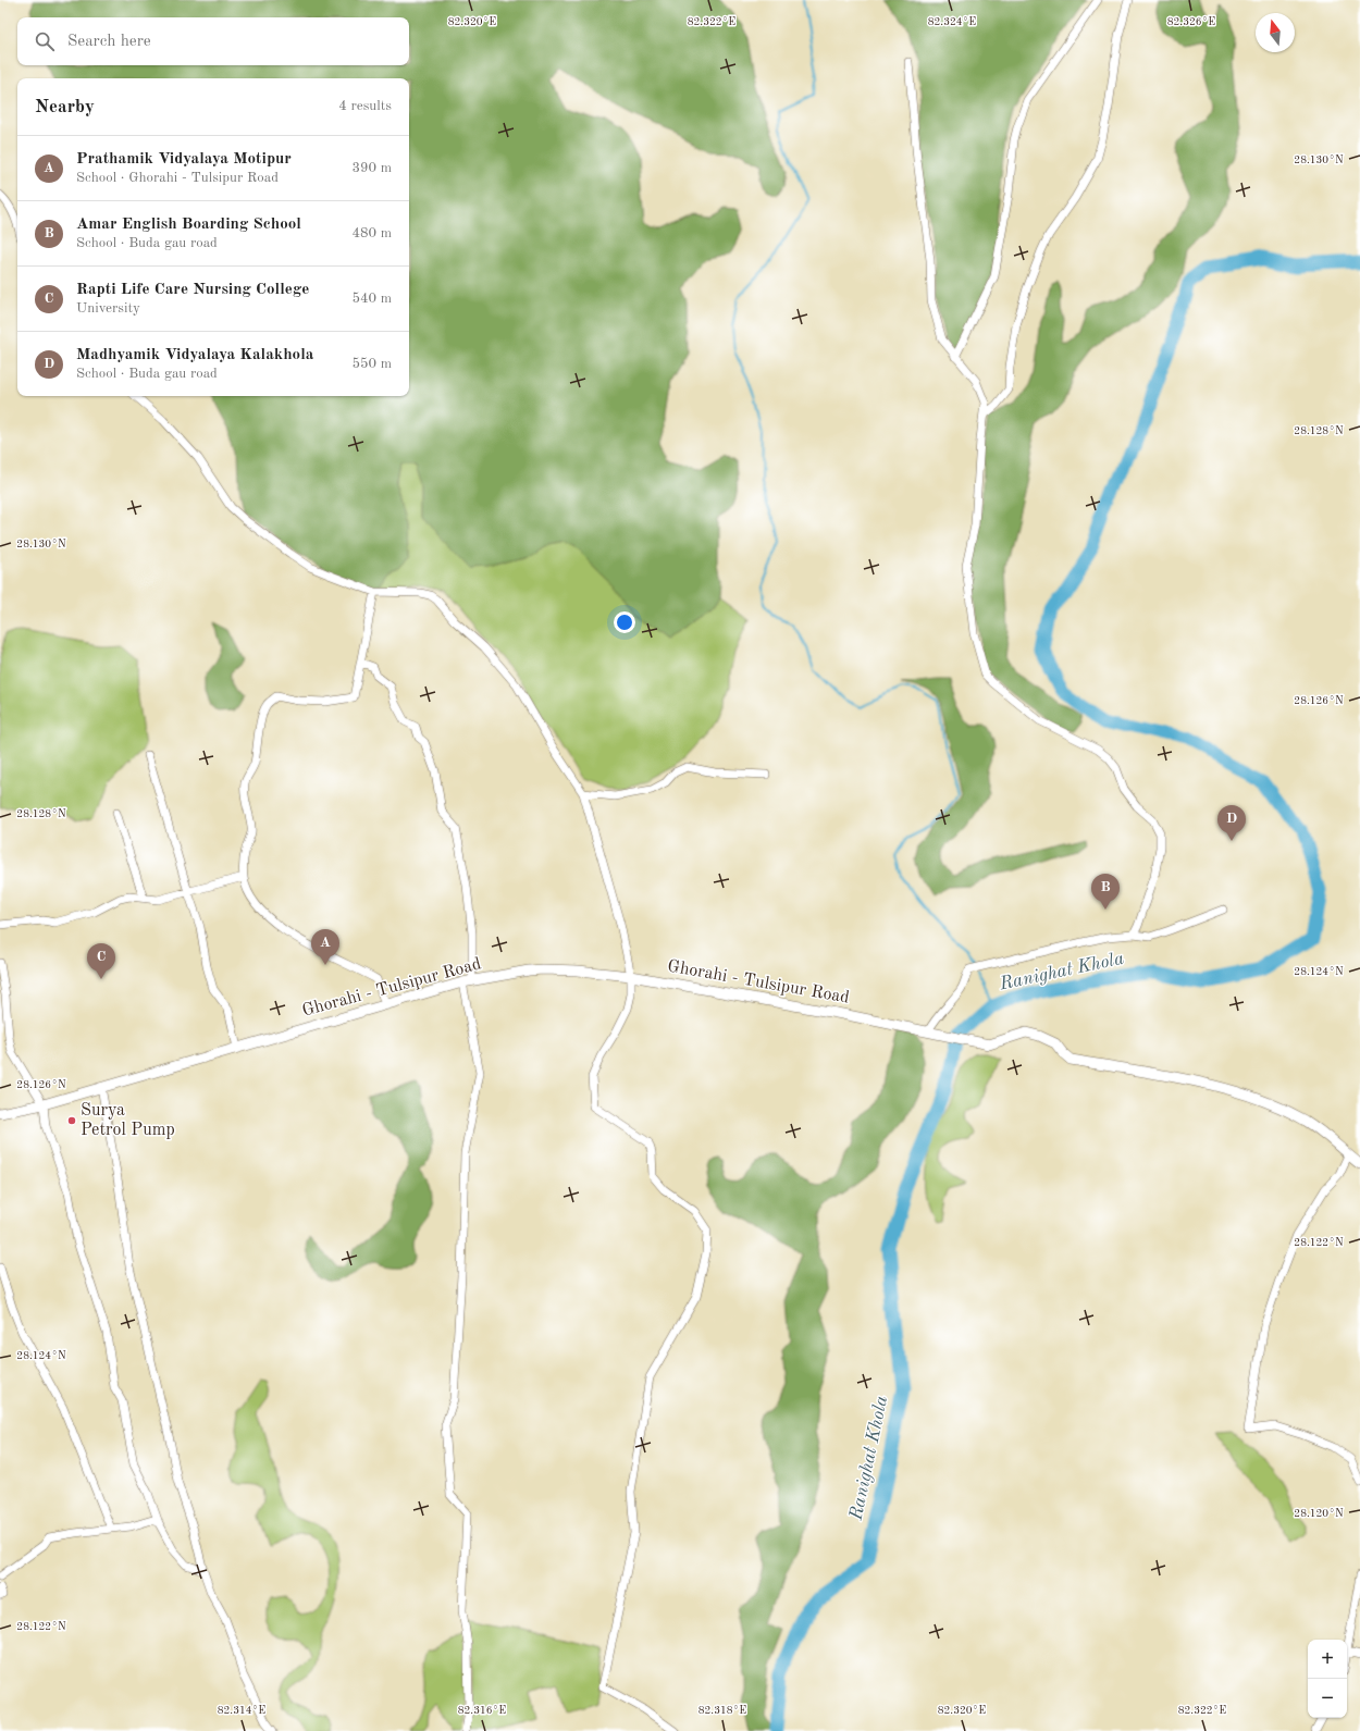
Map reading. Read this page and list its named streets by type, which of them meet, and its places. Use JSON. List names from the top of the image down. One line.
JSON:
{"streets":{"main road":["Ghorahi - Tulsipur Road"]},"water":["Ranighat Khola"],"places":["Surya Petrol Pump"],"north":"top","page":{"search":"Search here","heading":["Nearby","4 results"],"list":[{"mark":"A","name":"Prathamik Vidyalaya Motipur","note":"School · Ghorahi - Tulsipur Road","value":"390 m"},{"mark":"B","name":"Amar English Boarding School","note":"School · Buda gau road","value":"480 m"},{"mark":"C","name":"Rapti Life Care Nursing College","note":"University","value":"540 m"},{"mark":"D","name":"Madhyamik Vidyalaya Kalakhola","note":"School · Buda gau road","value":"550 m"}],"pins":["D","B","A","C"],"map_buttons":["+","−"]},"coordinates":["82.320°E","82.322°E","82.324°E","82.326°E","28.130°N","28.128°N","28.126°N","28.124°N","28.122°N","28.120°N","82.314°E","82.316°E","82.318°E"]}
